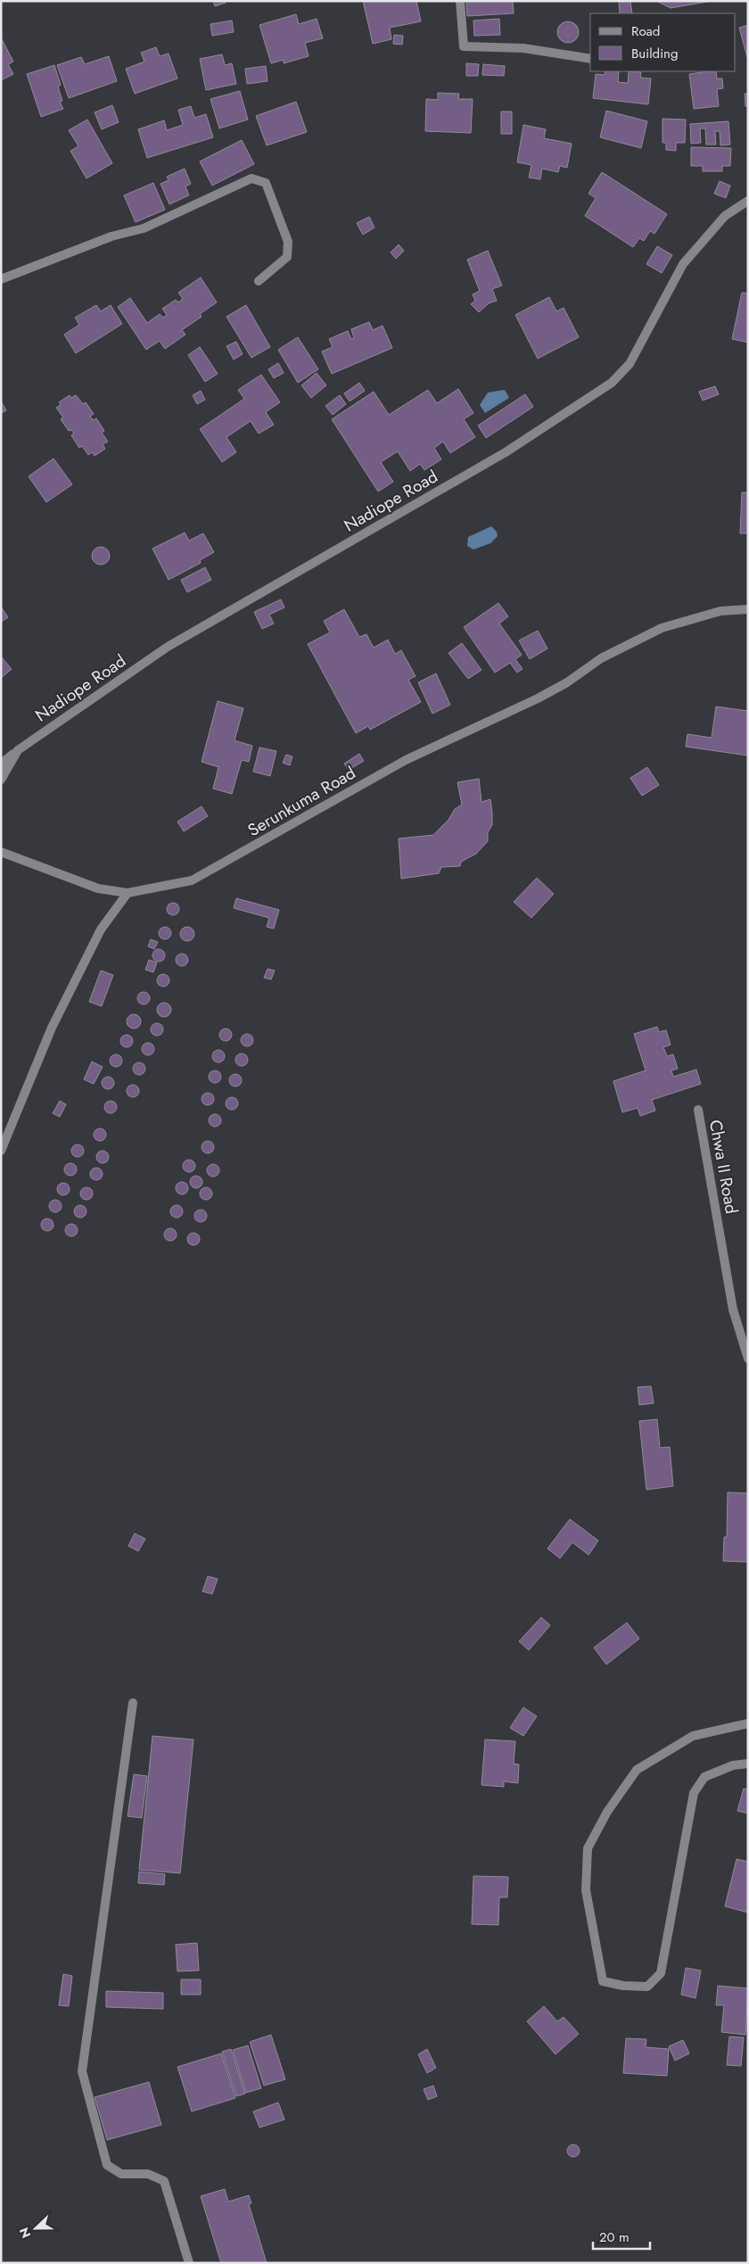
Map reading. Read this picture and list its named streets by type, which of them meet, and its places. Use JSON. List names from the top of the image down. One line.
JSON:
{"streets":{"street":["Nadiope Road","Serunkuma Road","Chwa II Road"]},"legend":["Road","Building"],"scale_bar":"20 m","north":"left"}
